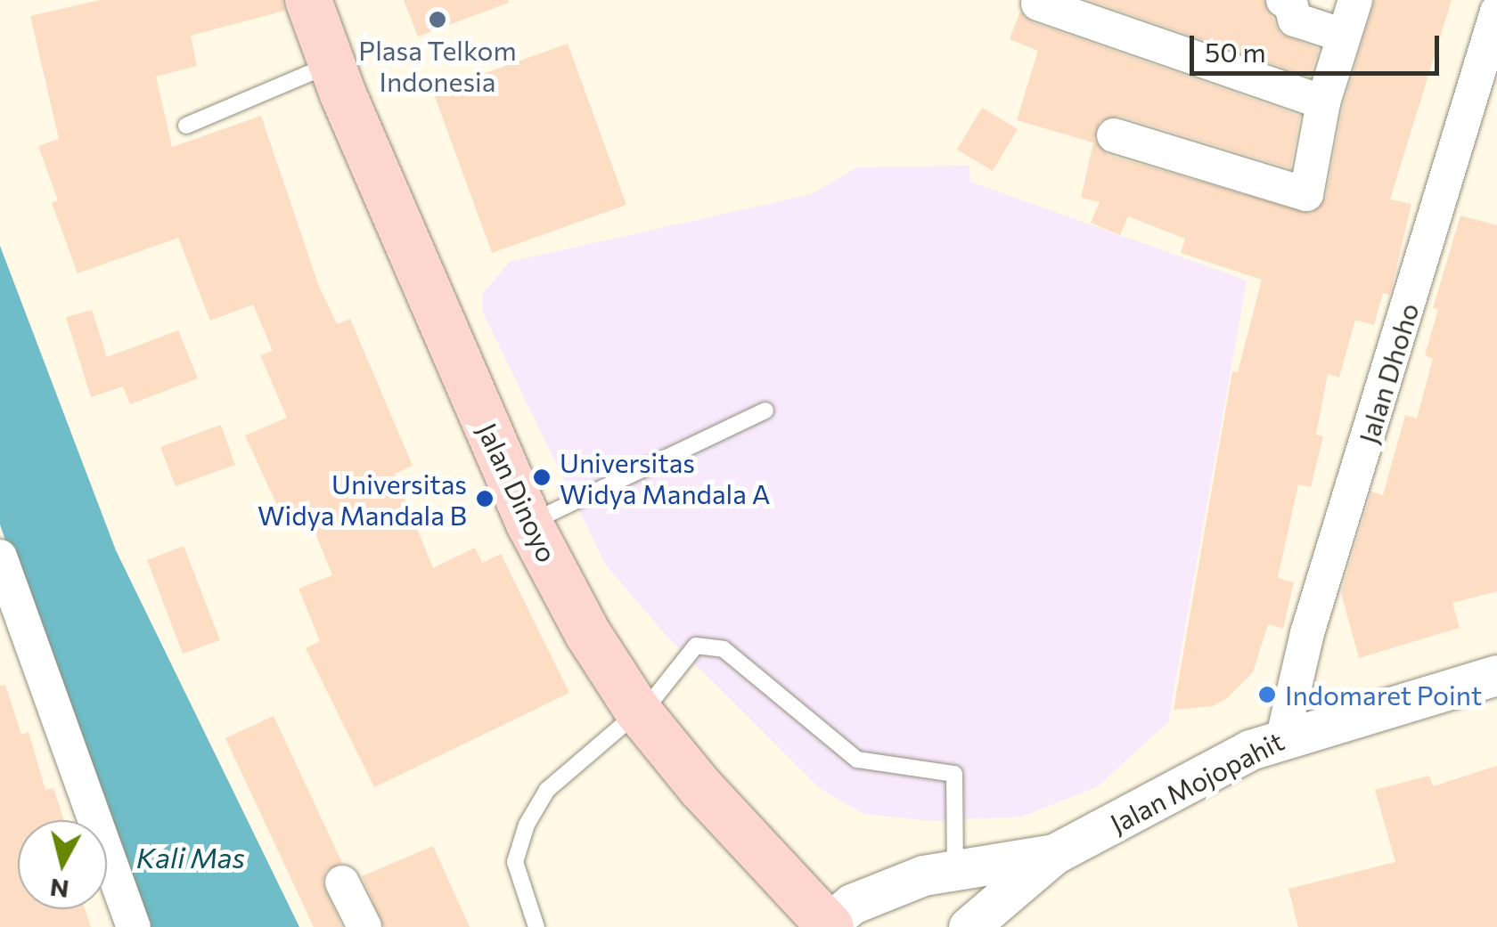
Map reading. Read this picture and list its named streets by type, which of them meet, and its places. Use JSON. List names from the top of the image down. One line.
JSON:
{"streets":{"main road":["Jalan Dinoyo"],"street":["Jalan Dhoho","Jalan Mojopahit"]},"crossings":[["Jalan Dhoho","Jalan Mojopahit"],["Jalan Dinoyo","Jalan Mojopahit"]],"water":["Kali Mas"],"places":["Plasa Telkom Indonesia","Universitas Widya Mandala A","Universitas Widya Mandala B","Indomaret Point"],"scale_bar":"50 m","north":"bottom"}
